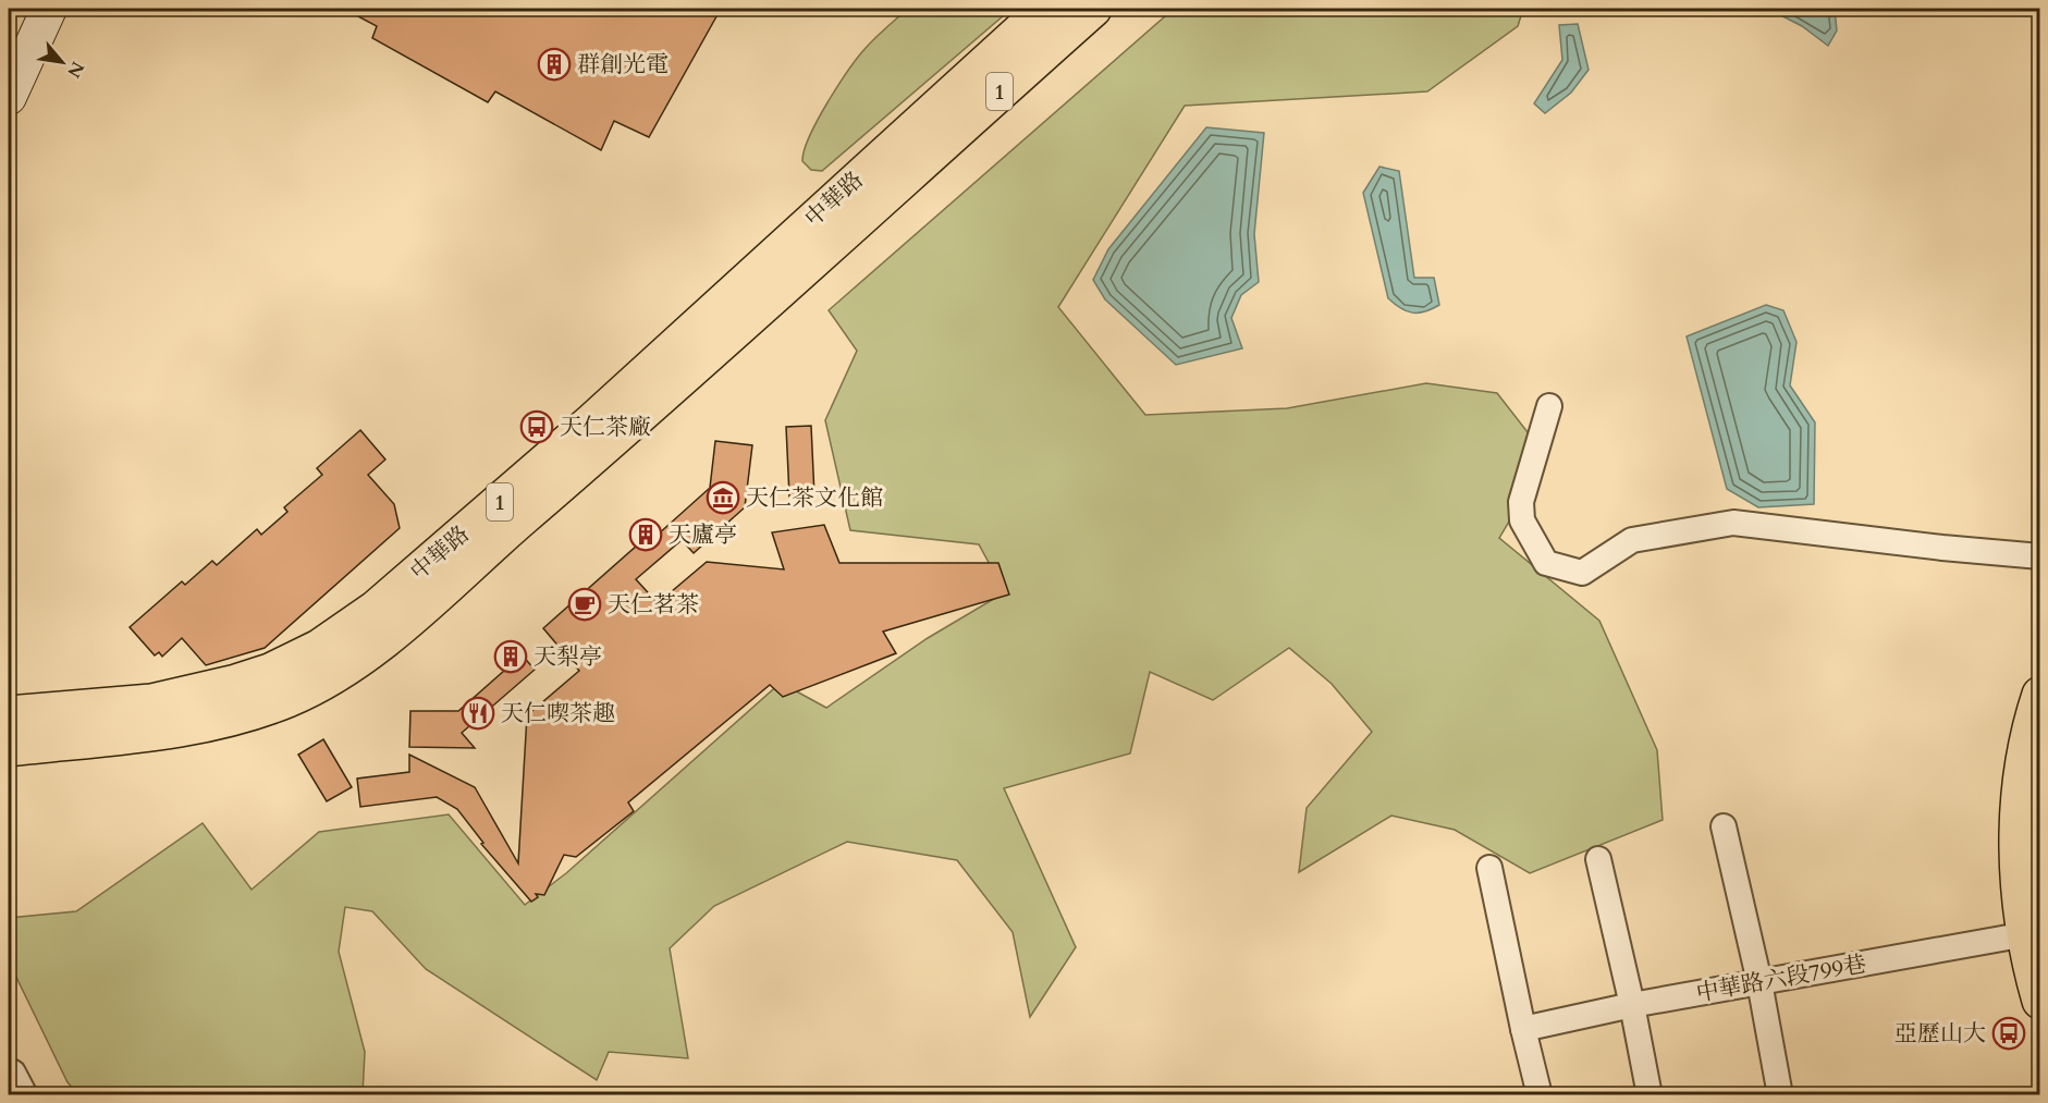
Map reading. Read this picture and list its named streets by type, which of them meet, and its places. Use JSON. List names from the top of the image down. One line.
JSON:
{"streets":{"main road":["1","中華路"],"street":["中華路六段799巷"]},"places":{"building":["群創光電","天廬亭","天梨亭"],"bus stop":["天仁茶廠","亞歷山大"],"museum":["天仁茶文化館"],"cafe":["天仁茗茶"],"restaurant":["天仁喫茶趣"]},"north":"bottom right"}
